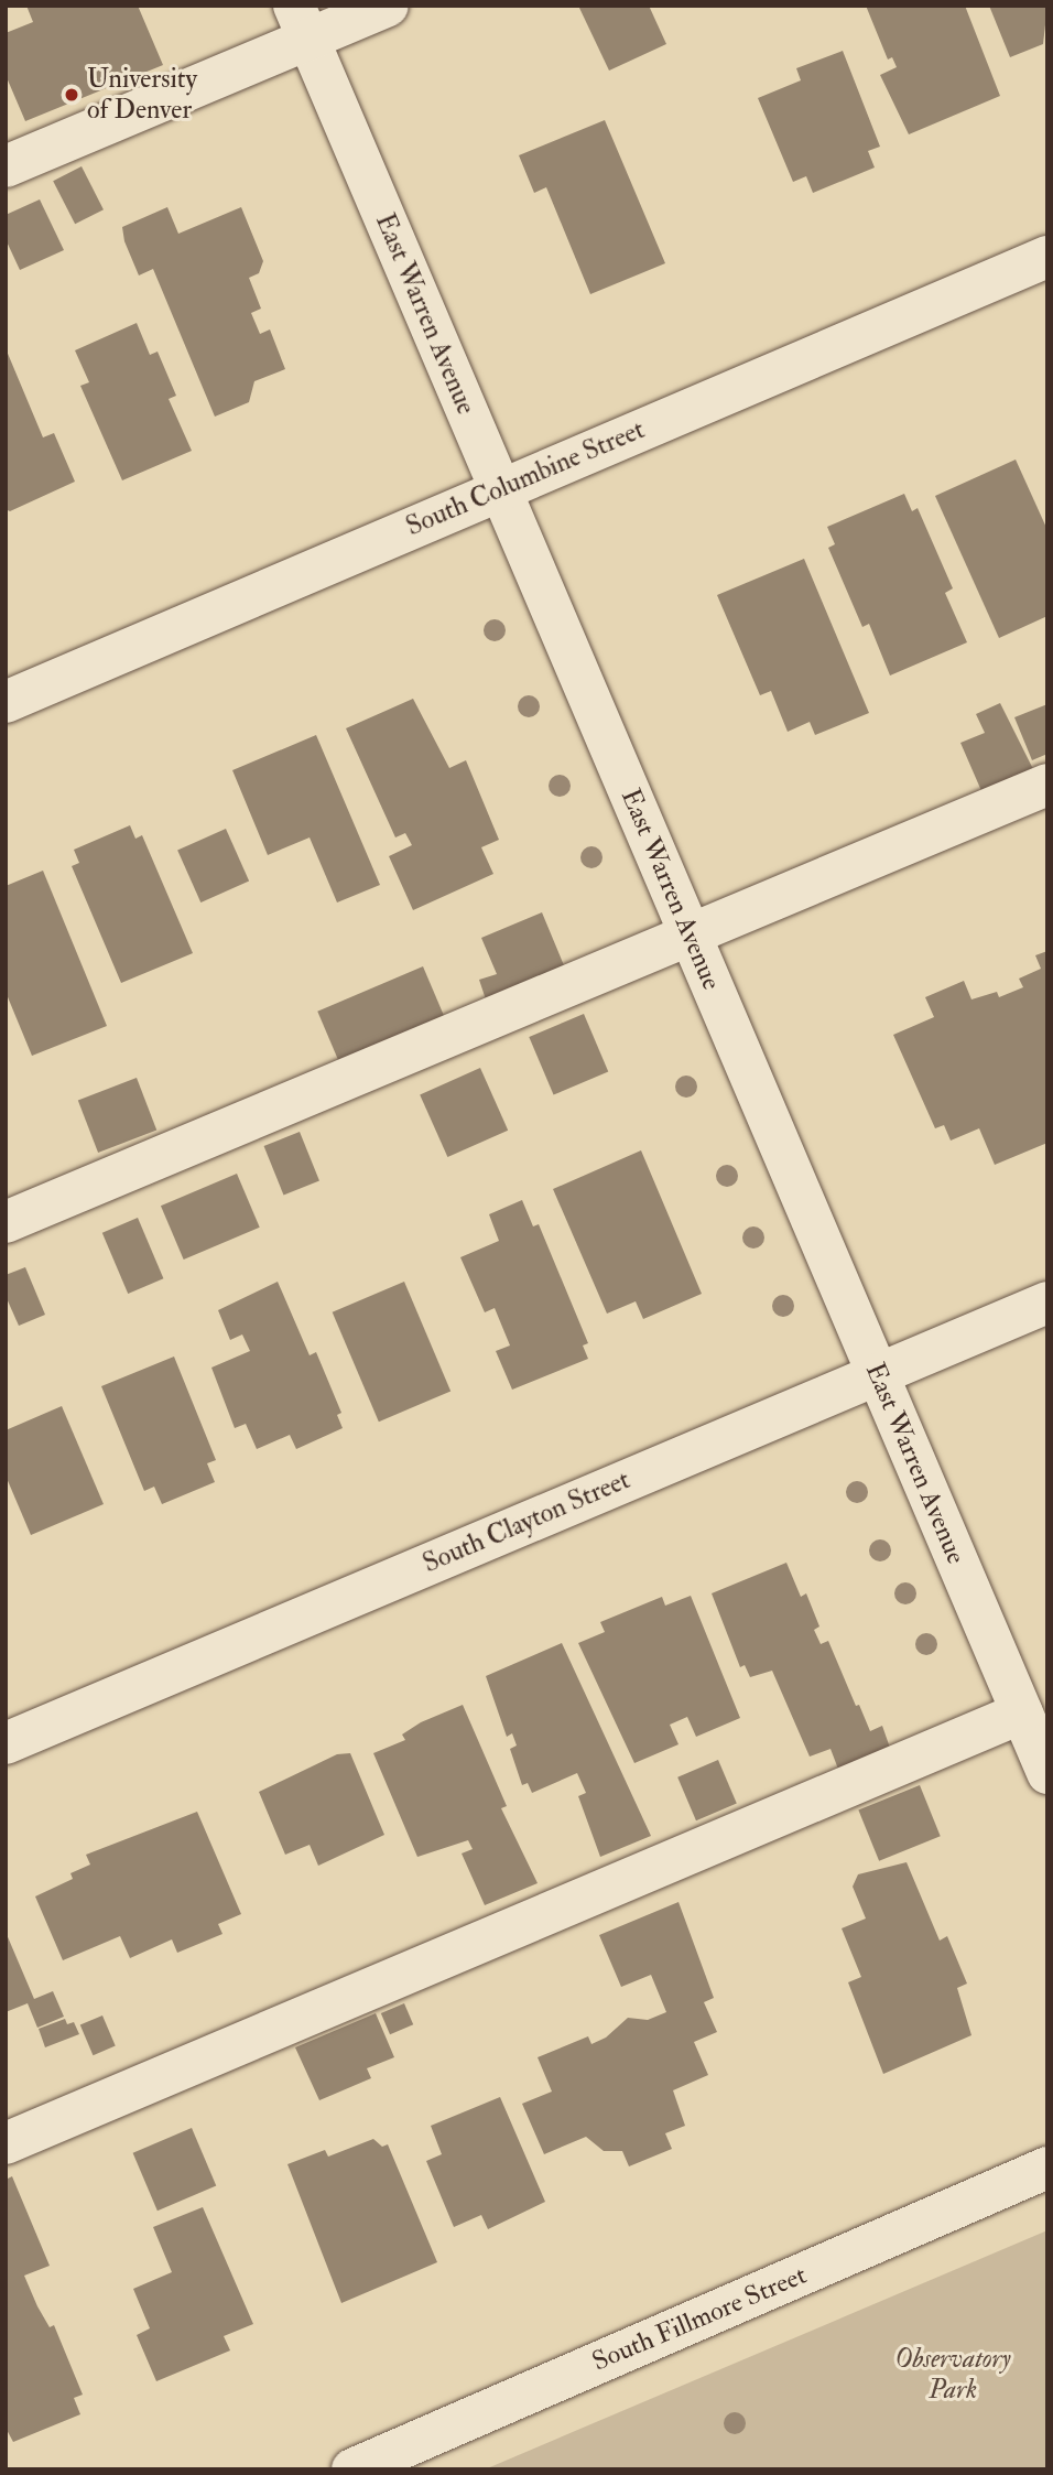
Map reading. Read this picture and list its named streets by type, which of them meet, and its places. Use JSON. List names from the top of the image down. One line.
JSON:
{"streets":{"street":["East Warren Avenue","South Columbine Street","South Clayton Street","South Fillmore Street"]},"crossings":[["East Warren Avenue","South Columbine Street"],["East Warren Avenue","South Clayton Street"]],"parks":["Observatory Park"],"places":["University of Denver"]}
